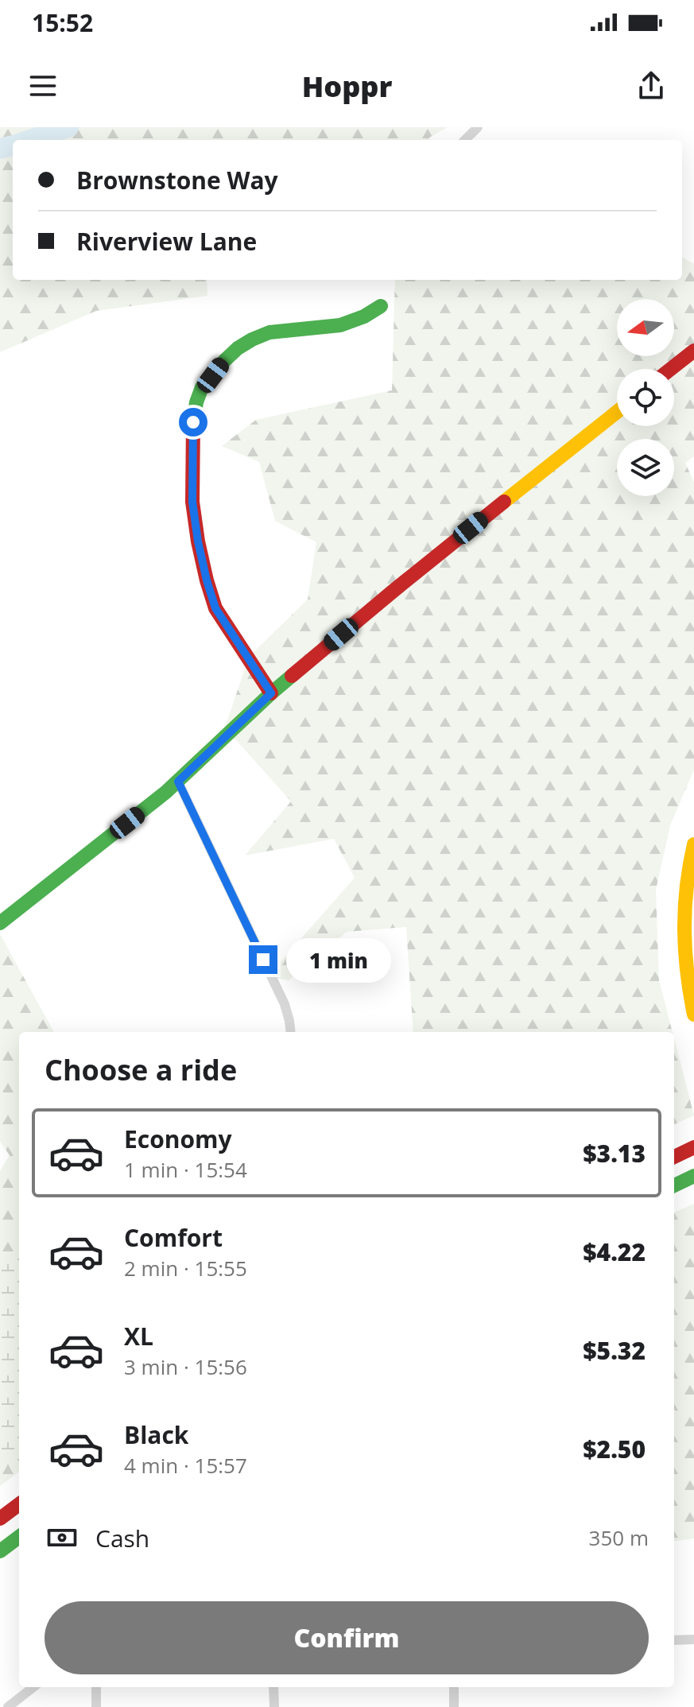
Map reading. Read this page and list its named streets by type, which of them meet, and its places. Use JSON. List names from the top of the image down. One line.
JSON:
{"north":"left","page":{"status":"15:52","header":"Hoppr","banner":["Brownstone Way","Riverview Lane"],"bubble":"1 min","heading":"Choose a ride","list":[{"name":"Economy","note":"1 min · 15:54","value":"$3.13"},{"name":"Comfort","note":"2 min · 15:55","value":"$4.22"},{"name":"XL","note":"3 min · 15:56","value":"$5.32"},{"name":"Black","note":"4 min · 15:57","value":"$2.50"}],"pay":["Cash","350 m"],"buttons":"Confirm"}}
